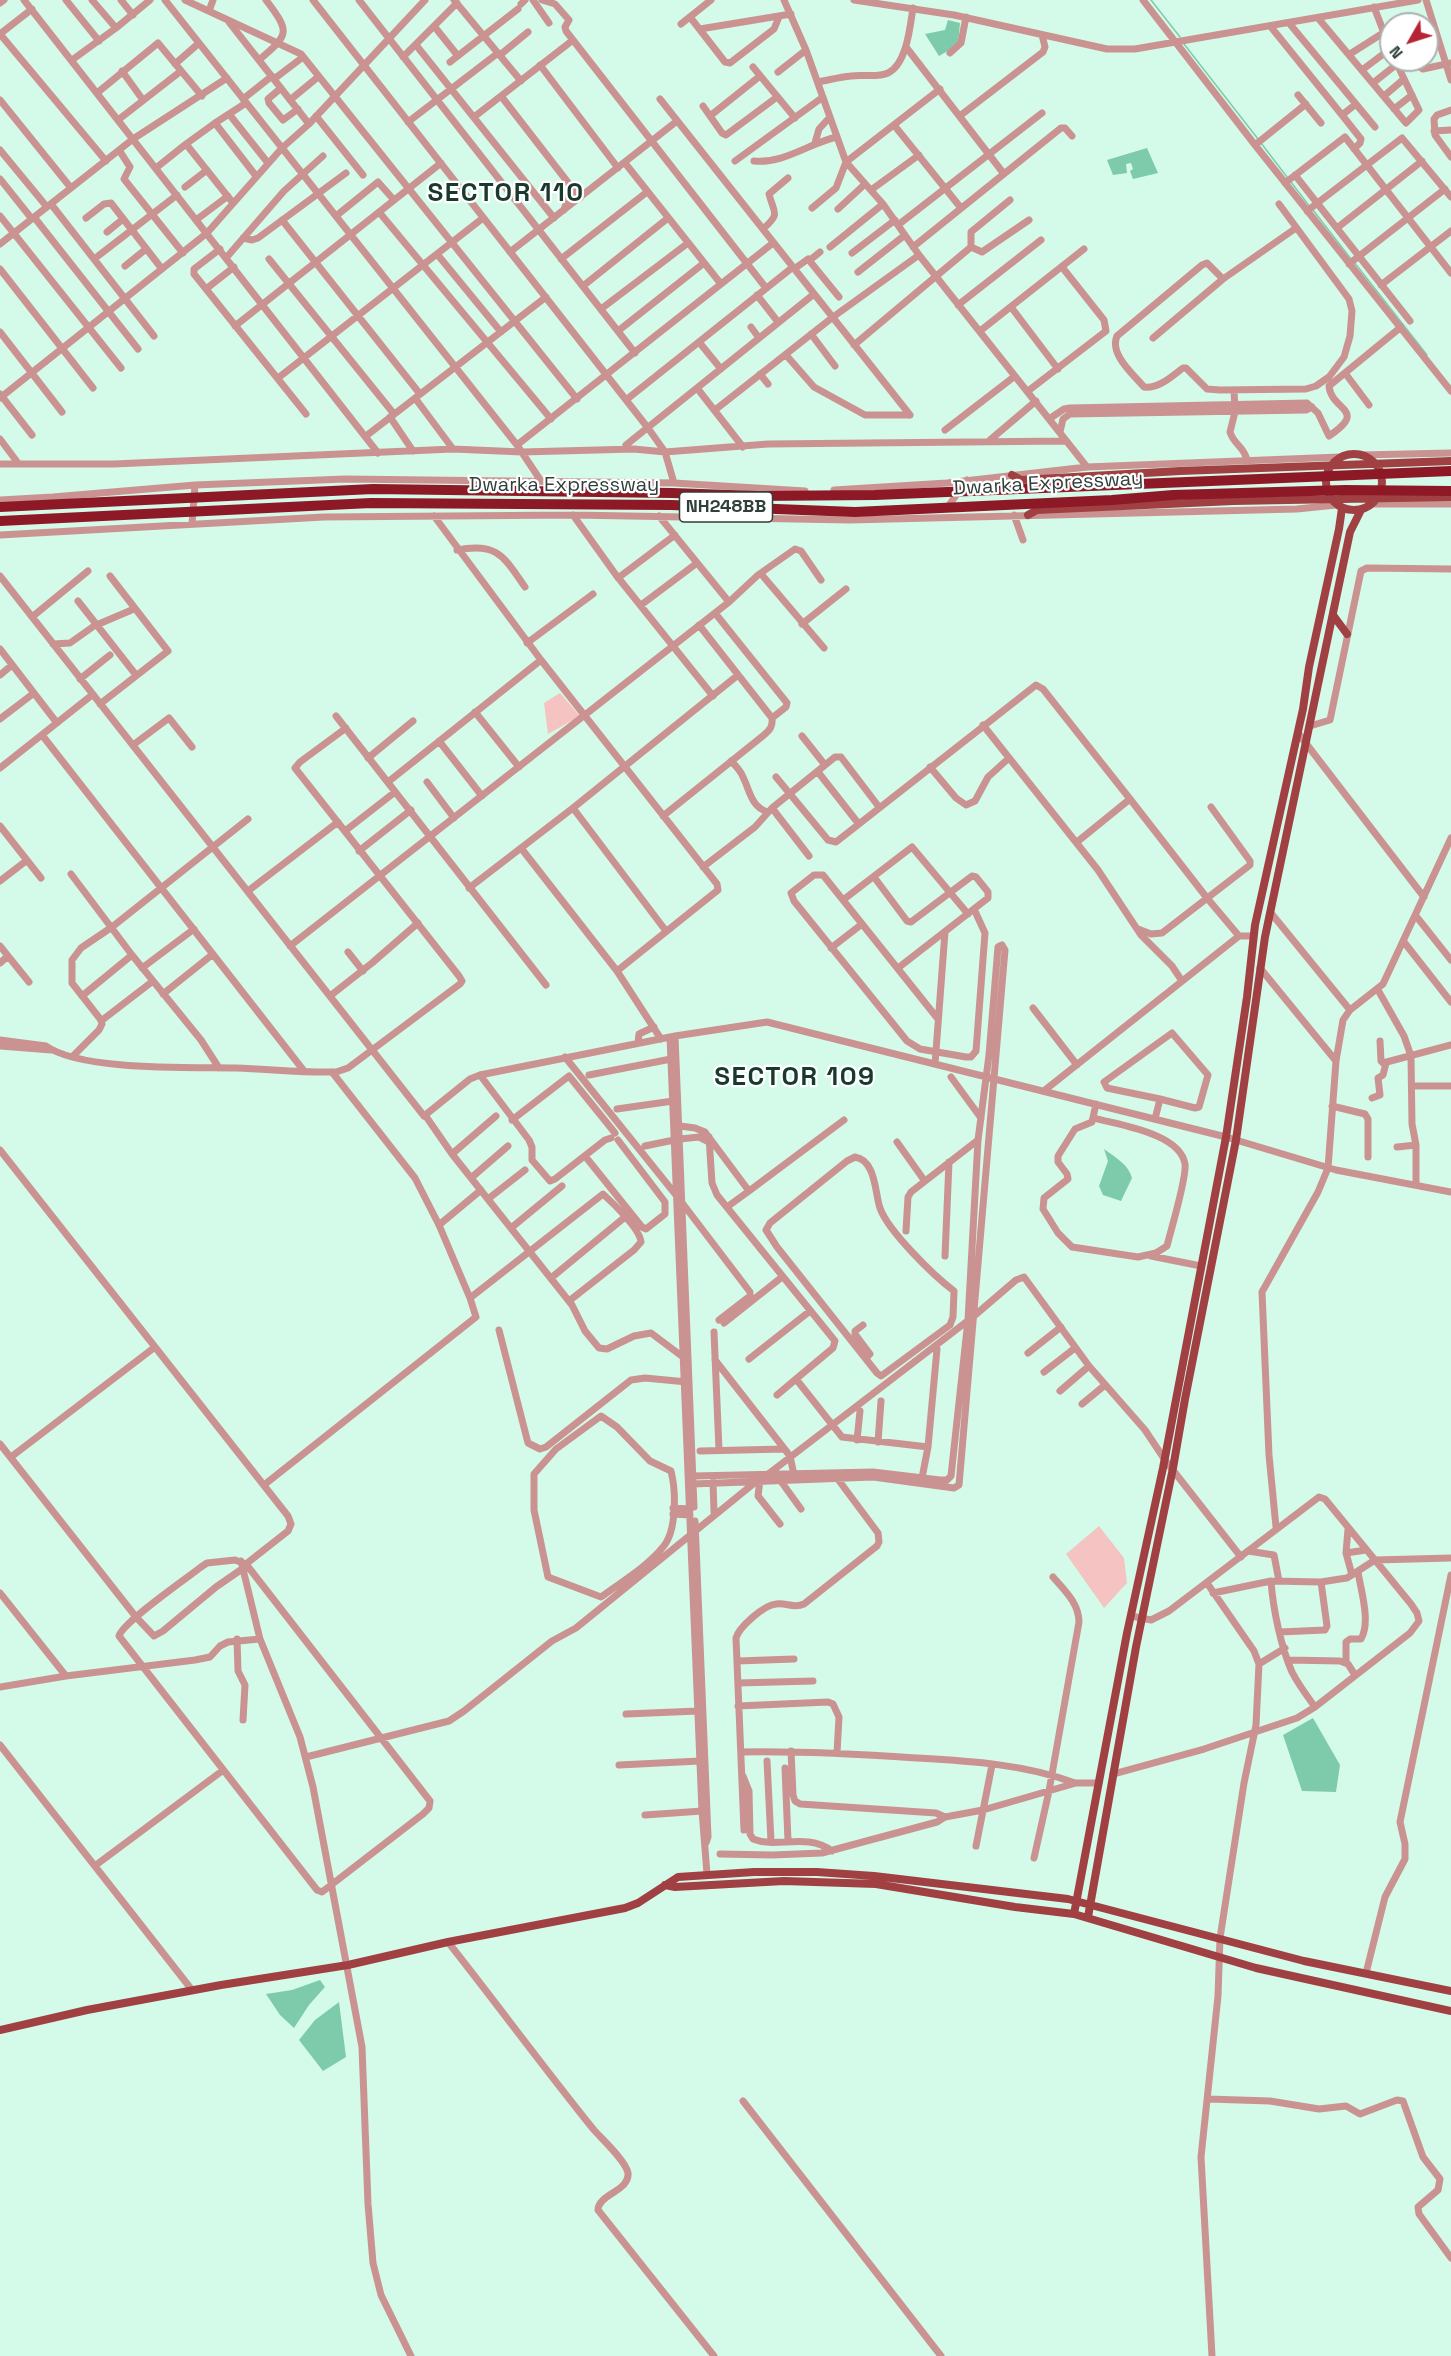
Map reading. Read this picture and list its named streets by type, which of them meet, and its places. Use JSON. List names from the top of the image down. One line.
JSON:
{"streets":{"highway":["Dwarka Expressway","NH248BB"]},"districts":["SECTOR 110","SECTOR 109"],"north":"bottom left"}
